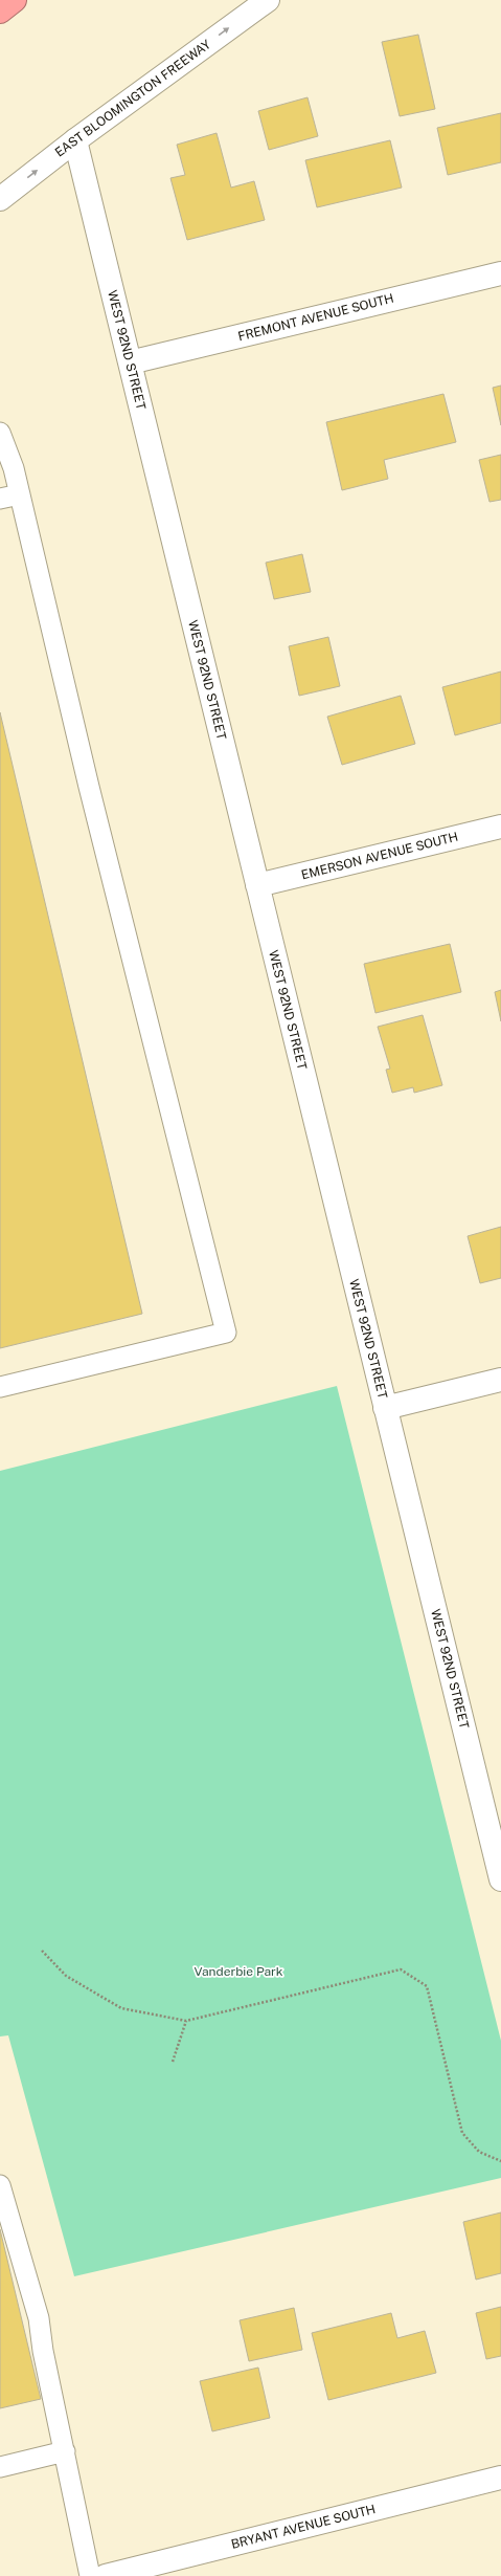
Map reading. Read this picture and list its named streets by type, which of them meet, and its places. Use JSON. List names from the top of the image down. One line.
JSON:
{"streets":{"street":["EAST BLOOMINGTON FREEWAY","FREMONT AVENUE SOUTH","WEST 92ND STREET","EMERSON AVENUE SOUTH","BRYANT AVENUE SOUTH"]},"crossings":[["EAST BLOOMINGTON FREEWAY","WEST 92ND STREET"],["FREMONT AVENUE SOUTH","WEST 92ND STREET"],["WEST 92ND STREET","EMERSON AVENUE SOUTH"]],"one_way":["EAST BLOOMINGTON FREEWAY"],"parks":["Vanderbie Park"]}
